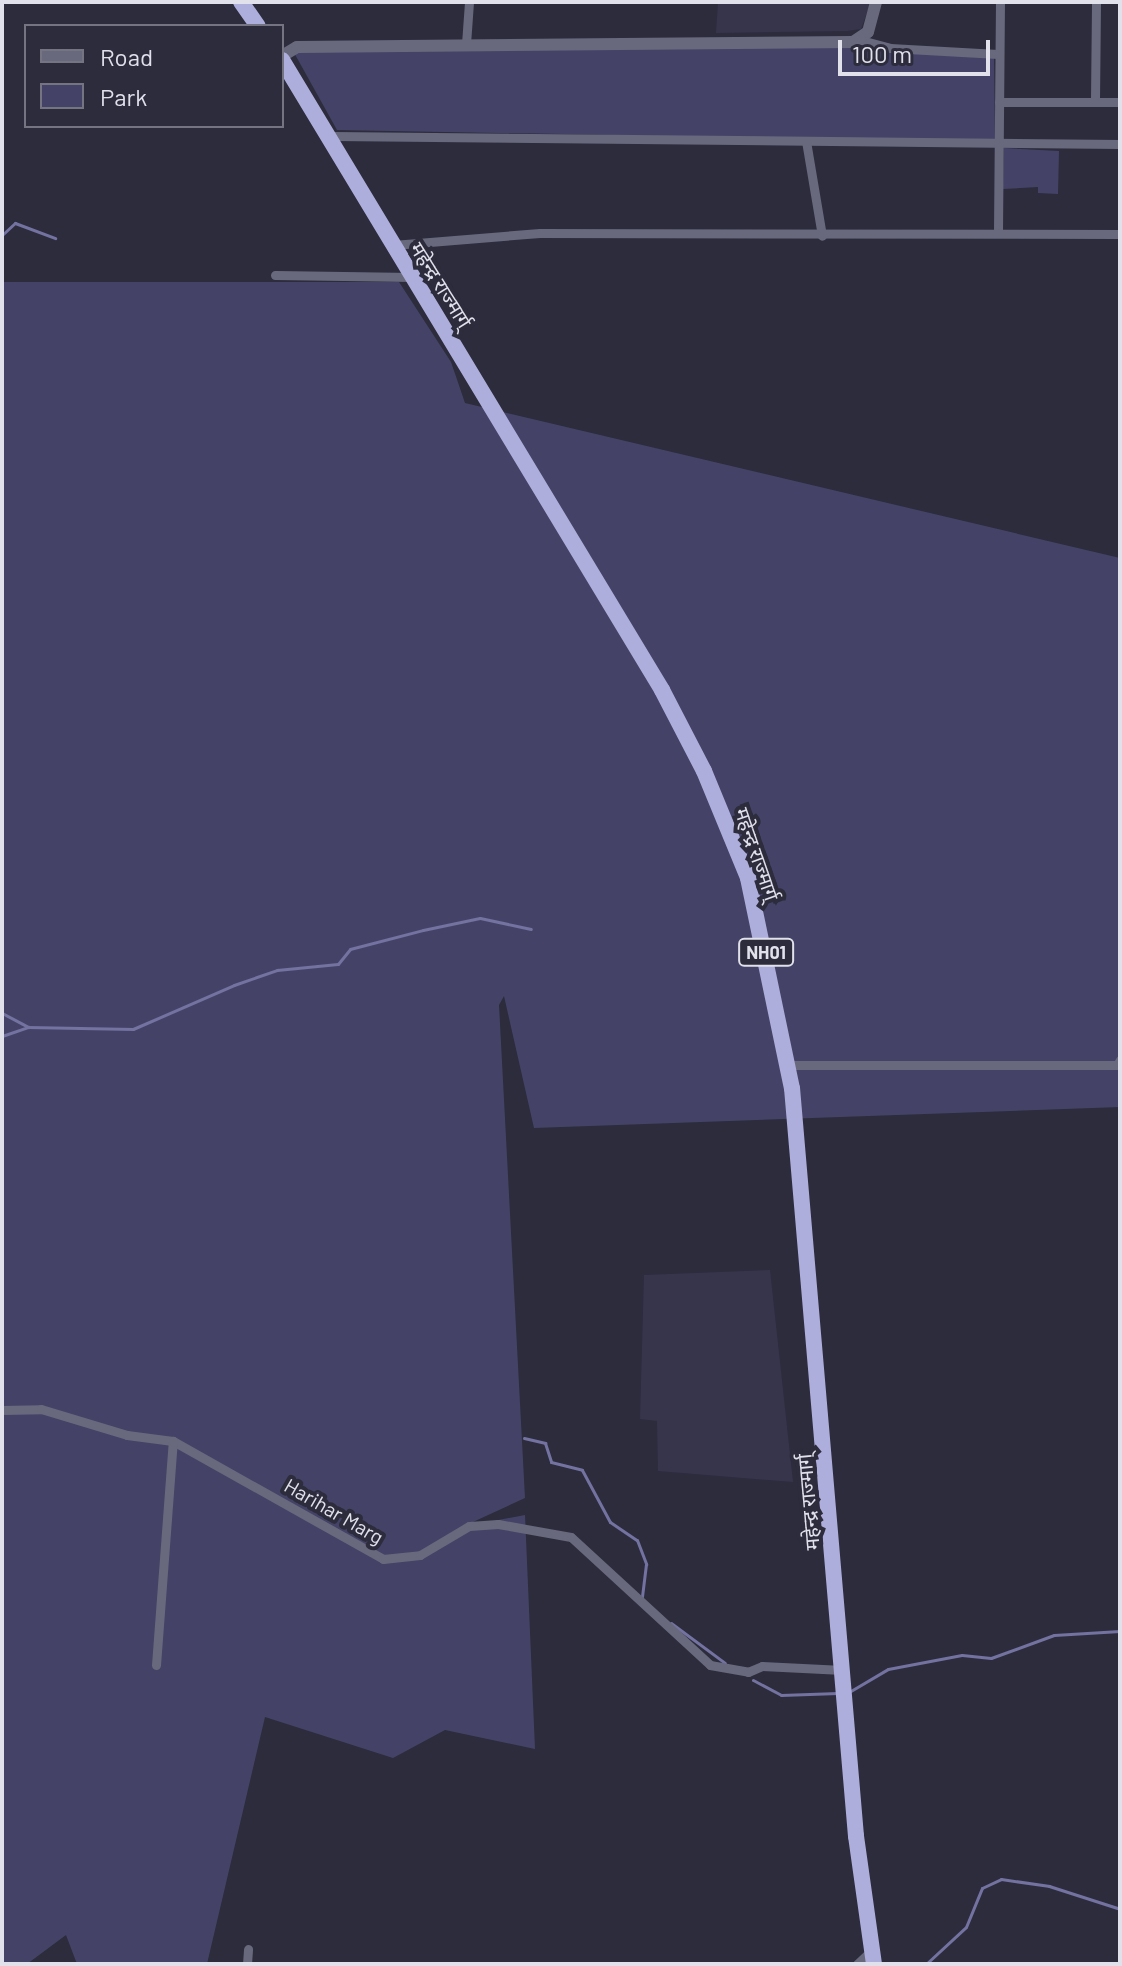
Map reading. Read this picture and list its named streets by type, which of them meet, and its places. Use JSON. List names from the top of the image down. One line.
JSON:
{"streets":{"highway":["महेन्द्र राज्मार्ग्","NH01"],"street":["Harihar Marg"]},"crossings":[["महेन्द्र राज्मार्ग्","Harihar Marg"]],"legend":["Road","Park"],"scale_bar":"100 m"}
